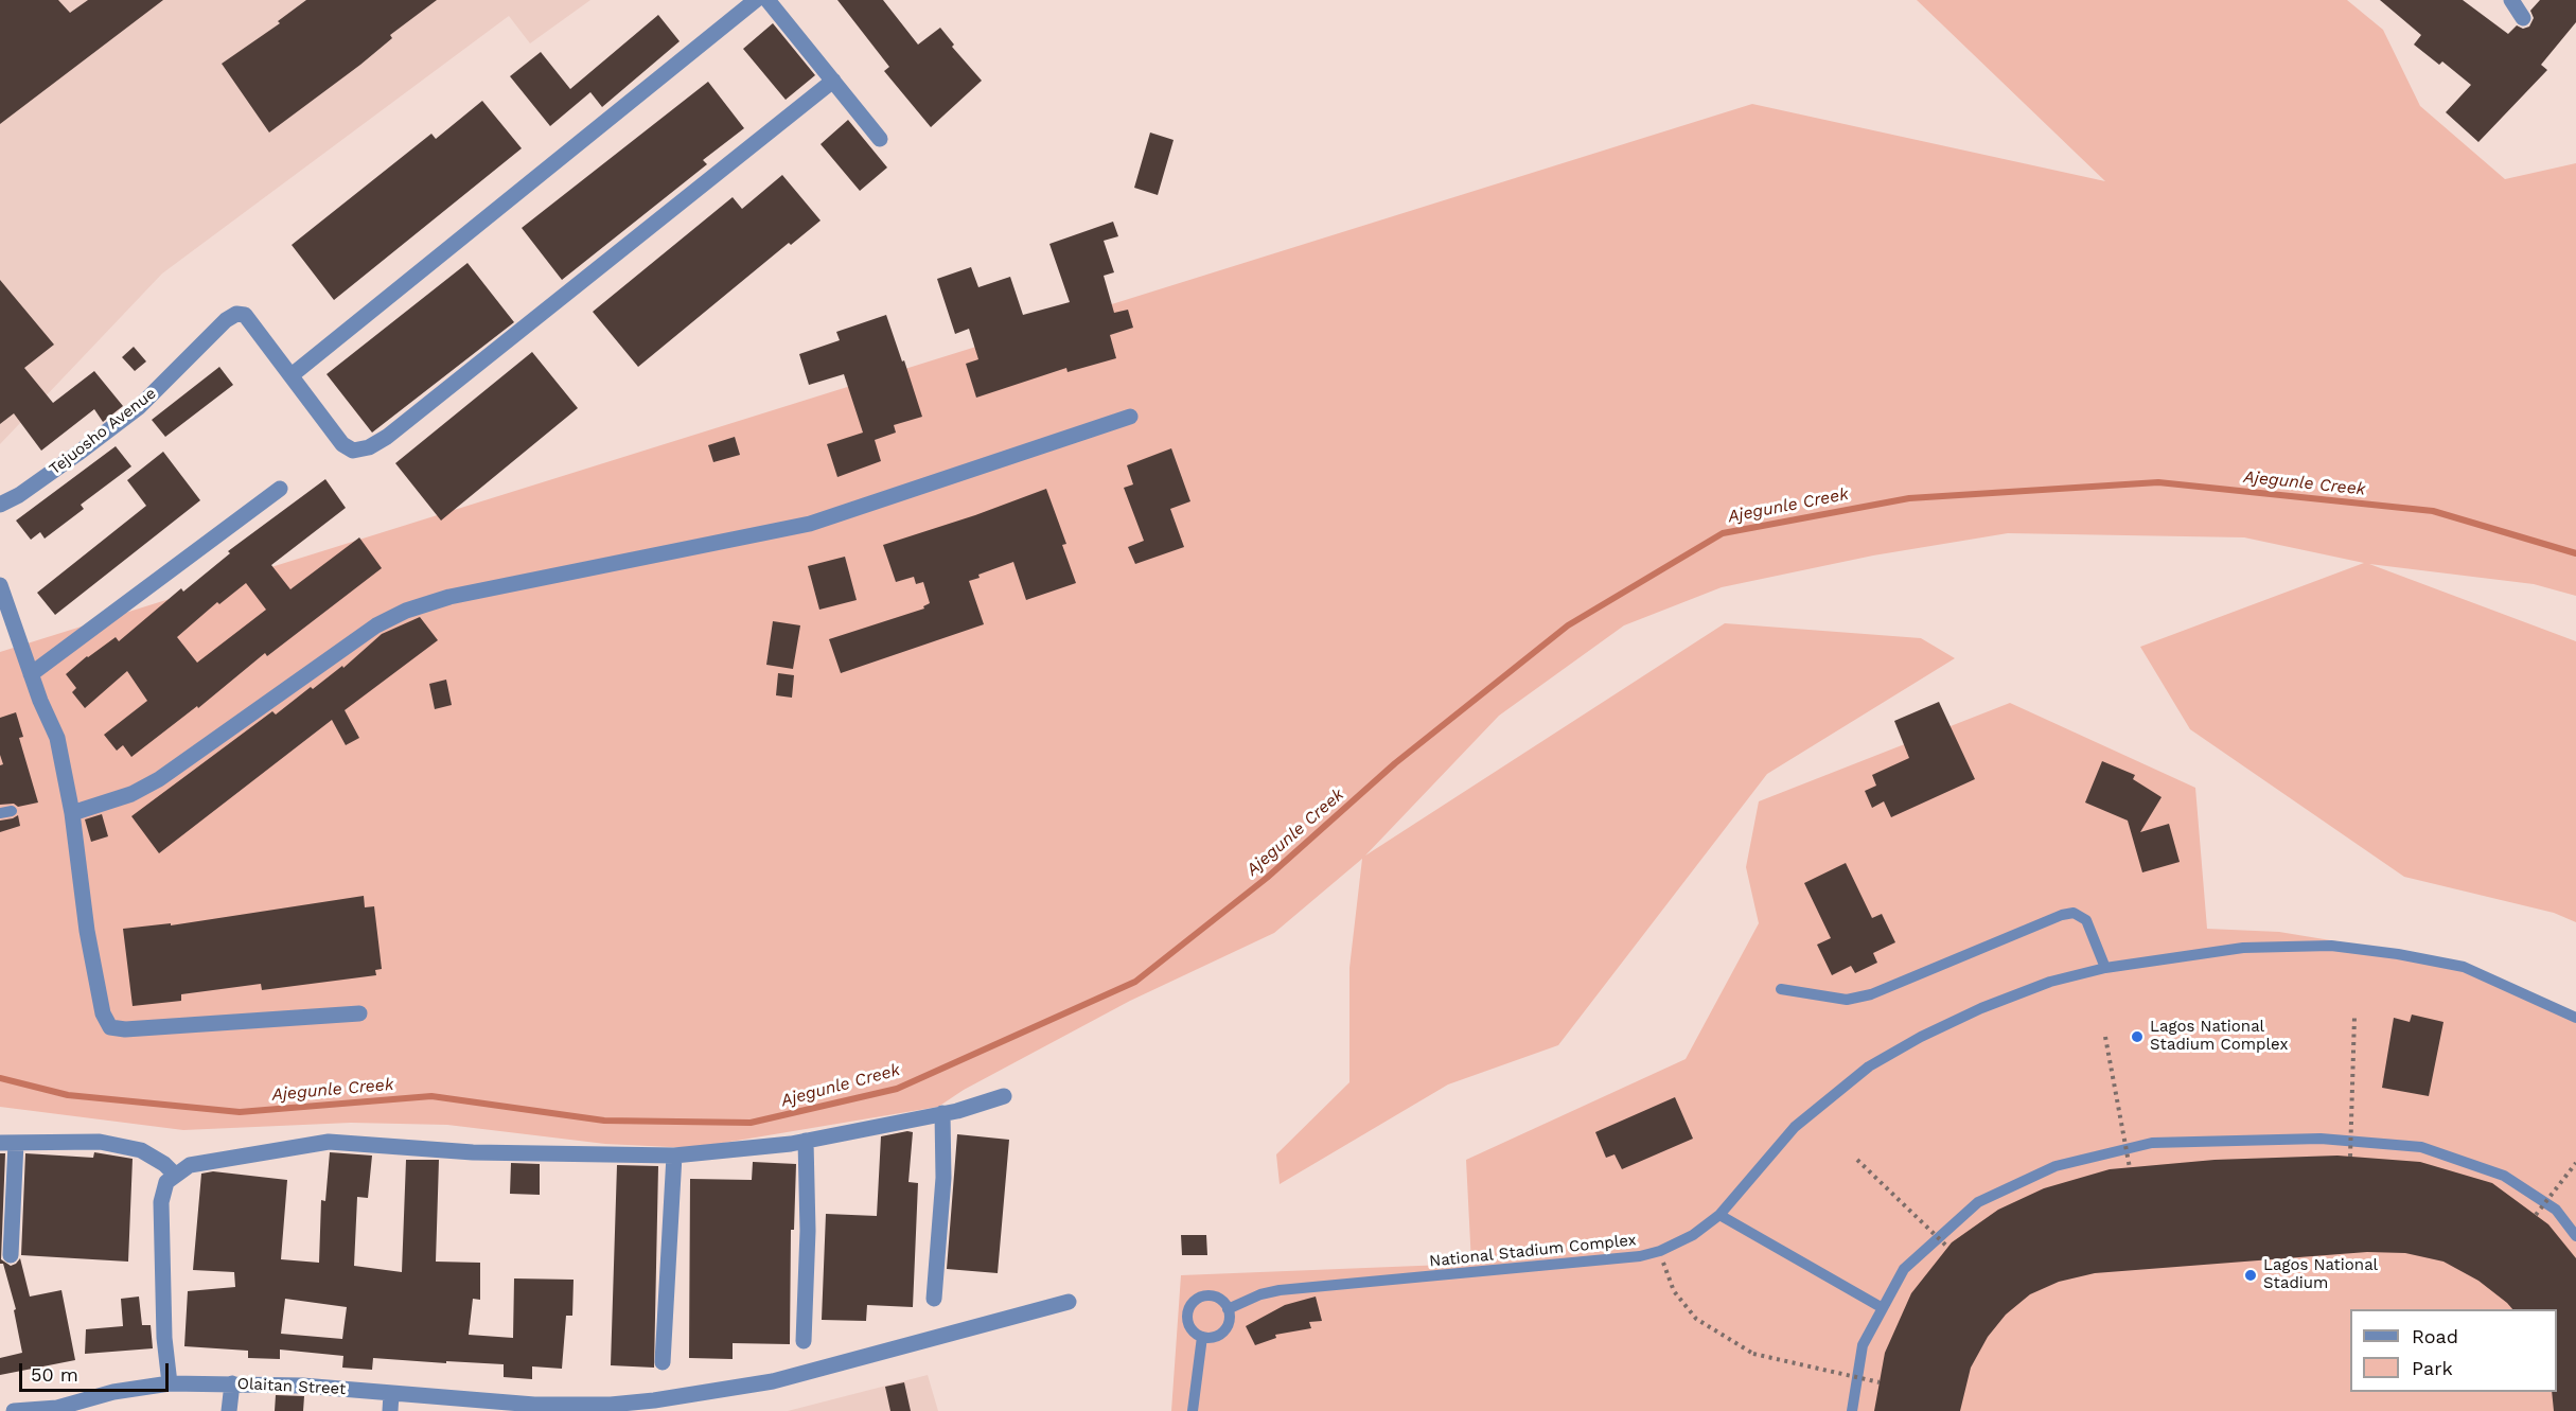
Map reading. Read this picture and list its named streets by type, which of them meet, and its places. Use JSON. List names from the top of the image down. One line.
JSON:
{"streets":{"street":["Tejuosho Avenue","Olaitan Street"],"lane":["National Stadium Complex"]},"water":["Ajegunle Creek"],"places":["Lagos National Stadium Complex","Lagos National Stadium"],"legend":["Road","Park"],"scale_bar":"50 m"}
